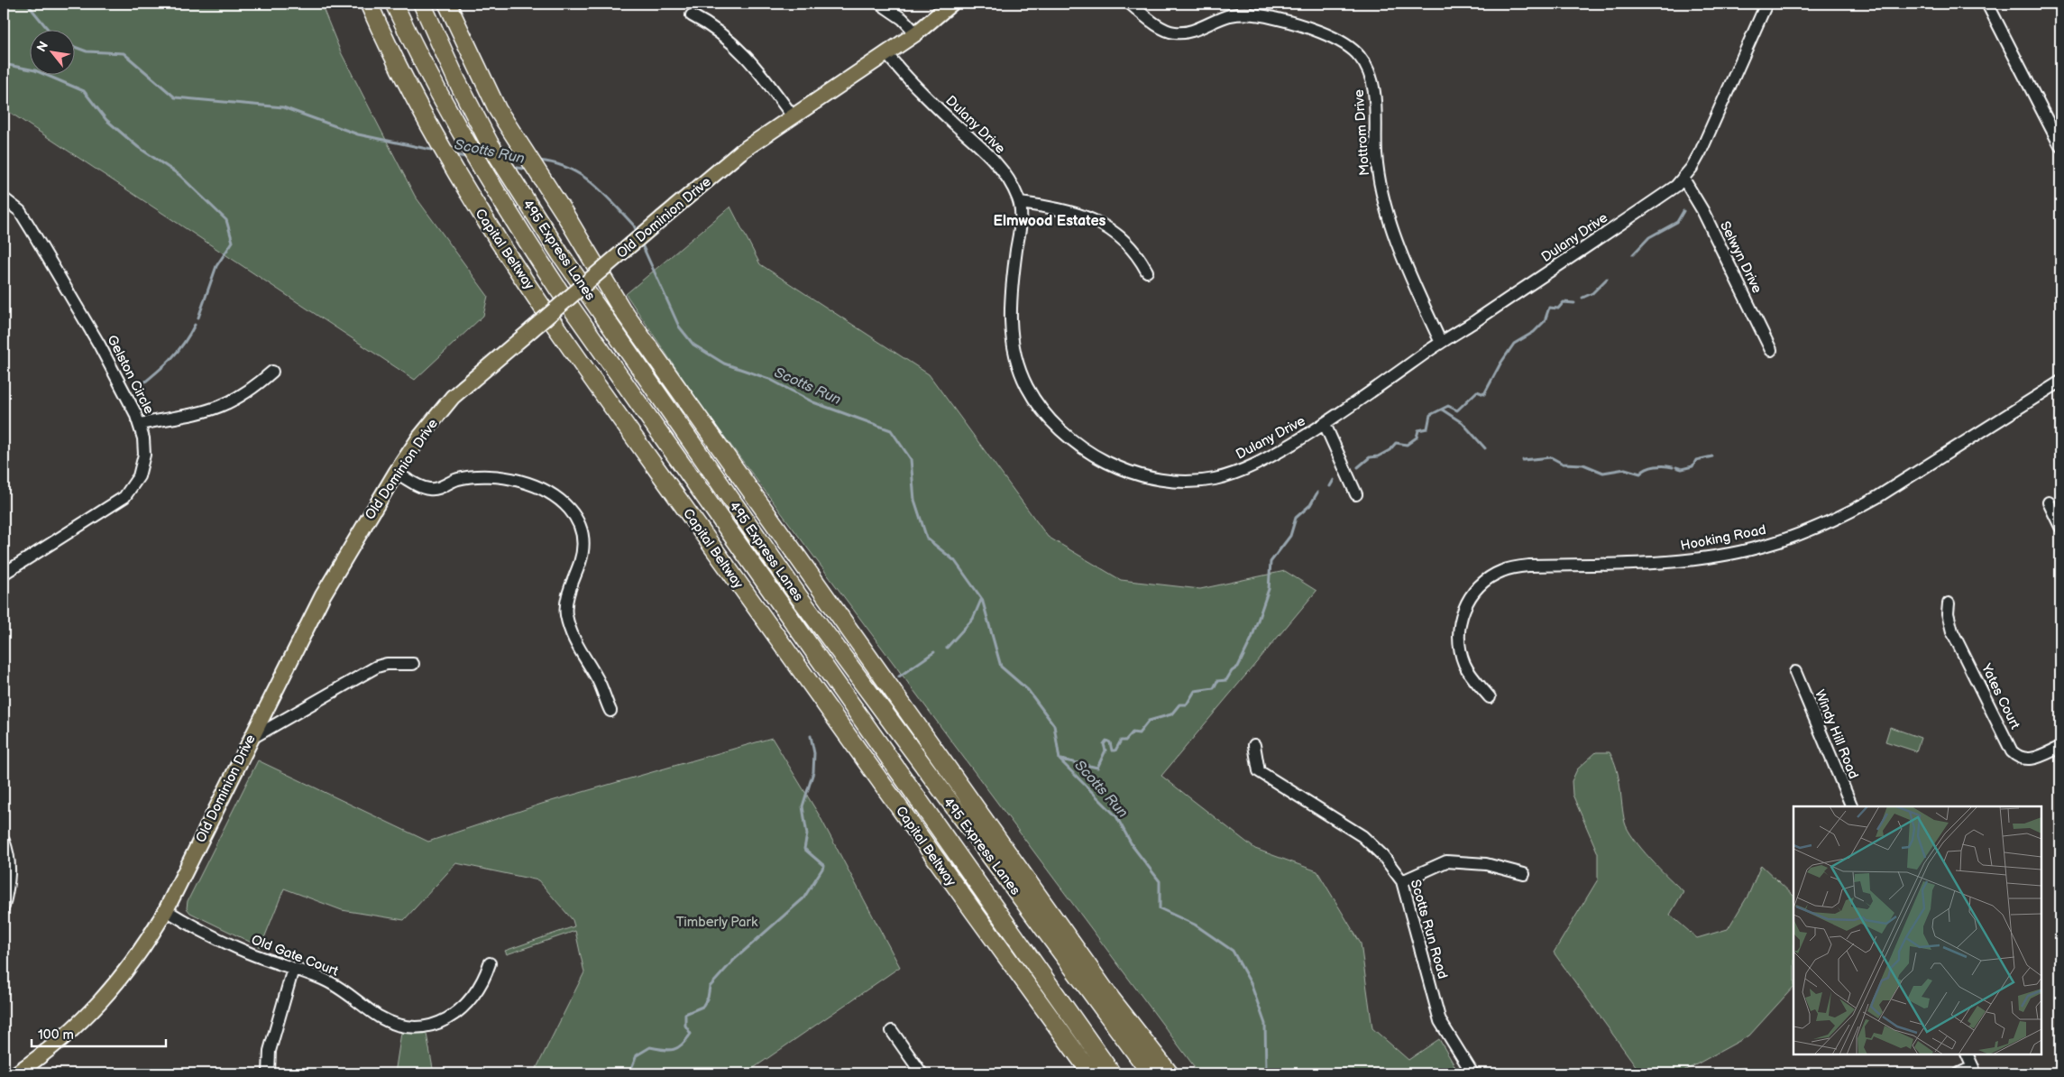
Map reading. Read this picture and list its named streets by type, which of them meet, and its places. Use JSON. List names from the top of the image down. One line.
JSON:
{"streets":{"highway":["Capital Beltway","495 Express Lanes"],"main road":["Old Dominion Drive"],"street":["Dulany Drive","Mottrom Drive","Selwyn Drive","Gelston Circle","Hooking Road","Yates Court","Windy Hill Road","Scotts Run Road","Old Gate Court"]},"crossings":[["Dulany Drive","Mottrom Drive"],["Dulany Drive","Old Dominion Drive"],["Dulany Drive","Selwyn Drive"],["Old Dominion Drive","Old Gate Court"]],"districts":["Elmwood Estates"],"water":["Scotts Run"],"parks":["Timberly Park"],"scale_bar":"100 m","north":"top left"}
